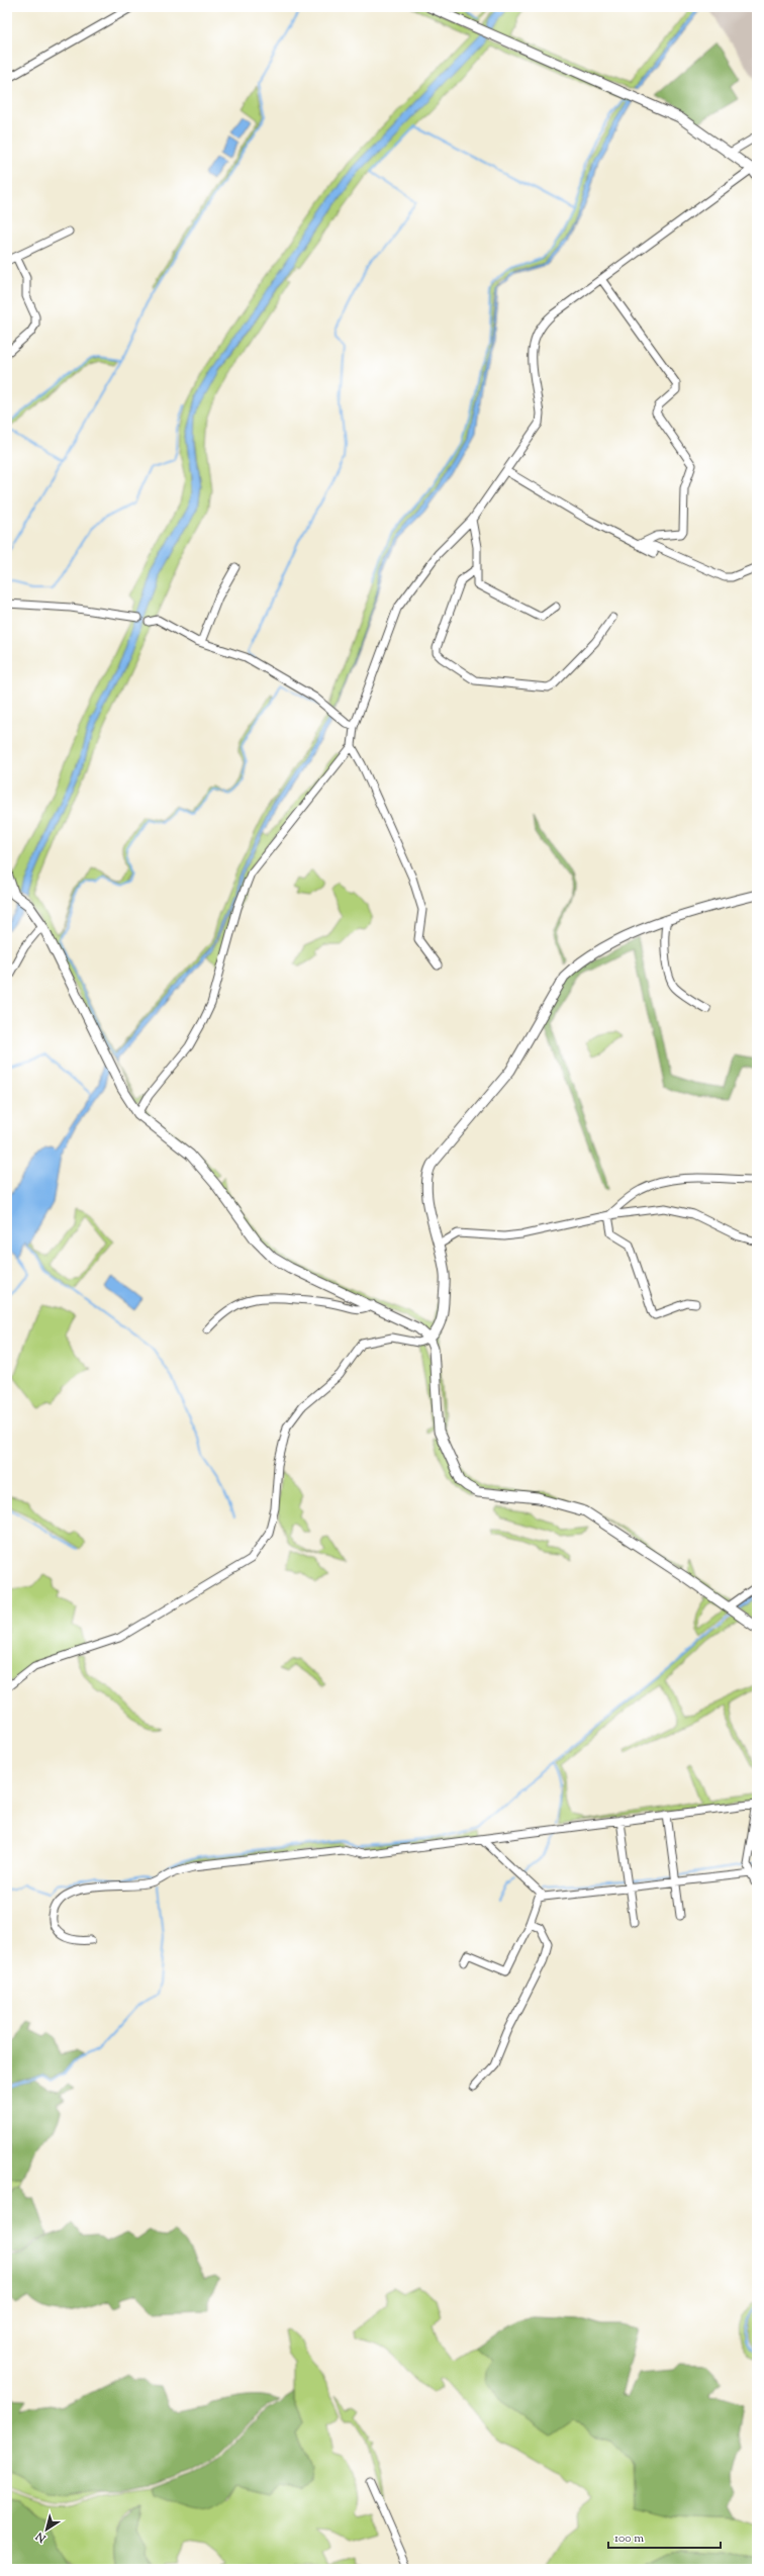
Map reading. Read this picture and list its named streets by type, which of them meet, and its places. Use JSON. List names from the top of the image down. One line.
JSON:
{"scale_bar":"100 m","north":"bottom left"}
